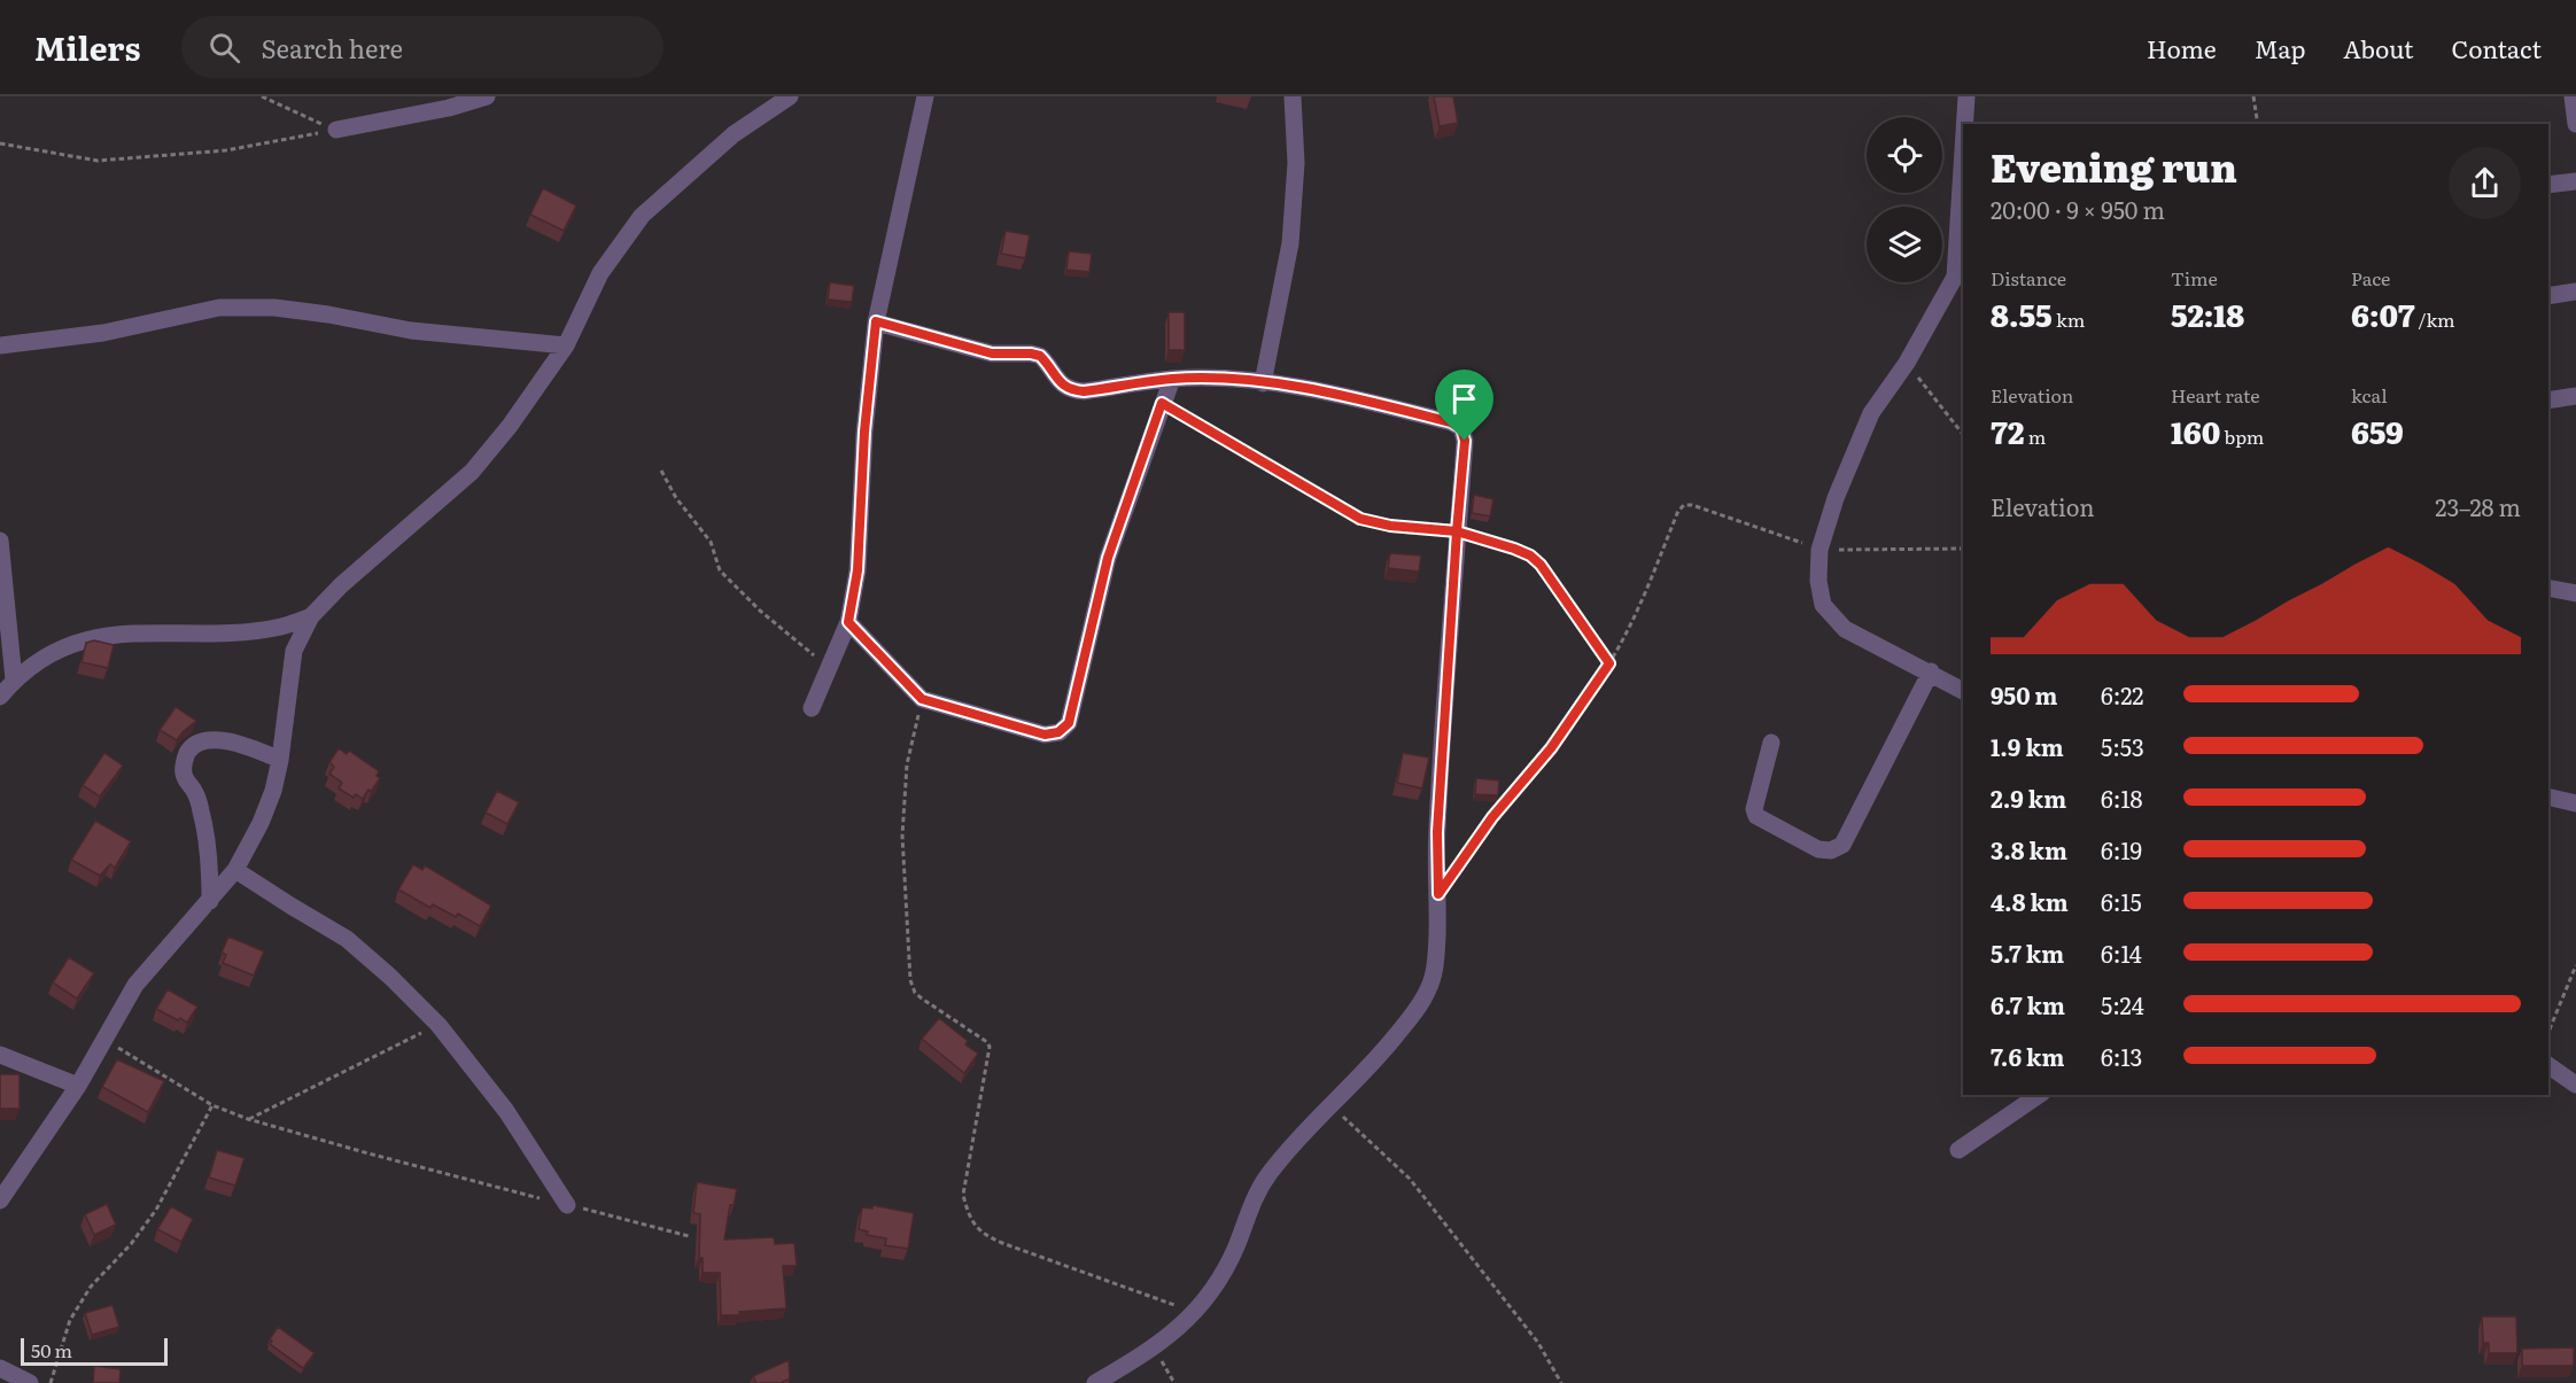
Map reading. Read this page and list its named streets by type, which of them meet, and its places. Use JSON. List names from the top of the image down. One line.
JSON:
{"scale_bar":"50 m","page":{"header":"Milers","search":"Search here","nav":["Home","Map","About","Contact"],"heading":["Evening run","20:00 · 9 × 950 m"],"stats":[["Distance","8.55 km"],["Time","52:18"],["Pace","6:07 /km"],["Elevation","72 m"],["Heart rate","160 bpm"],["kcal","659"]],"chart":["Elevation","23–28 m"],"list":[{"name":"950 m","note":"6:22"},{"name":"1.9 km","note":"5:53"},{"name":"2.9 km","note":"6:18"},{"name":"3.8 km","note":"6:19"},{"name":"4.8 km","note":"6:15"},{"name":"5.7 km","note":"6:14"},{"name":"6.7 km","note":"5:24"},{"name":"7.6 km","note":"6:13"}],"scale":"50 m"}}
